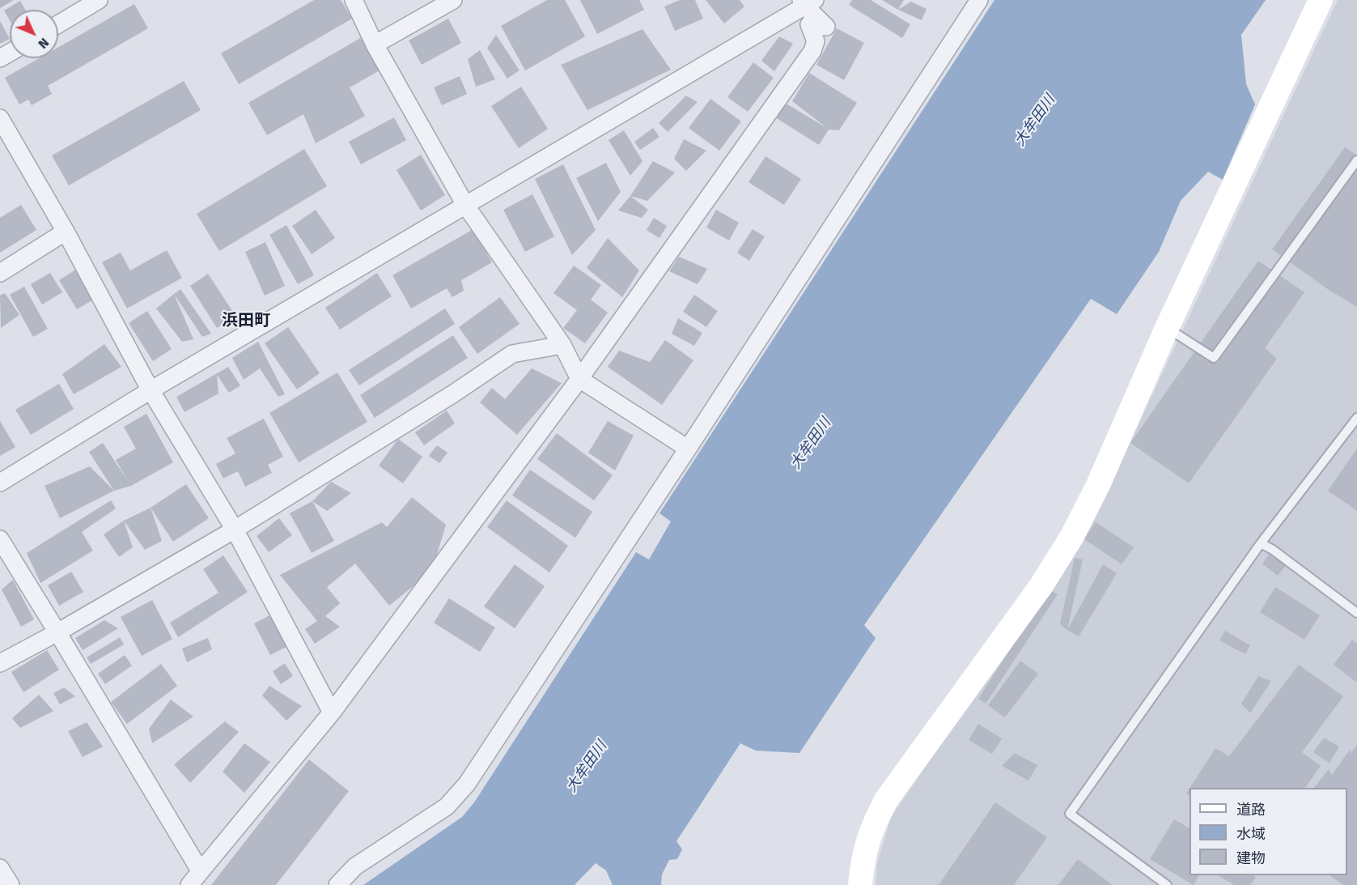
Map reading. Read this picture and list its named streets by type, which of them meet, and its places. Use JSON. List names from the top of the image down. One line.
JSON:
{"districts":["浜田町"],"water":["大牟田川"],"legend":["道路","水域","建物"],"north":"bottom right"}
